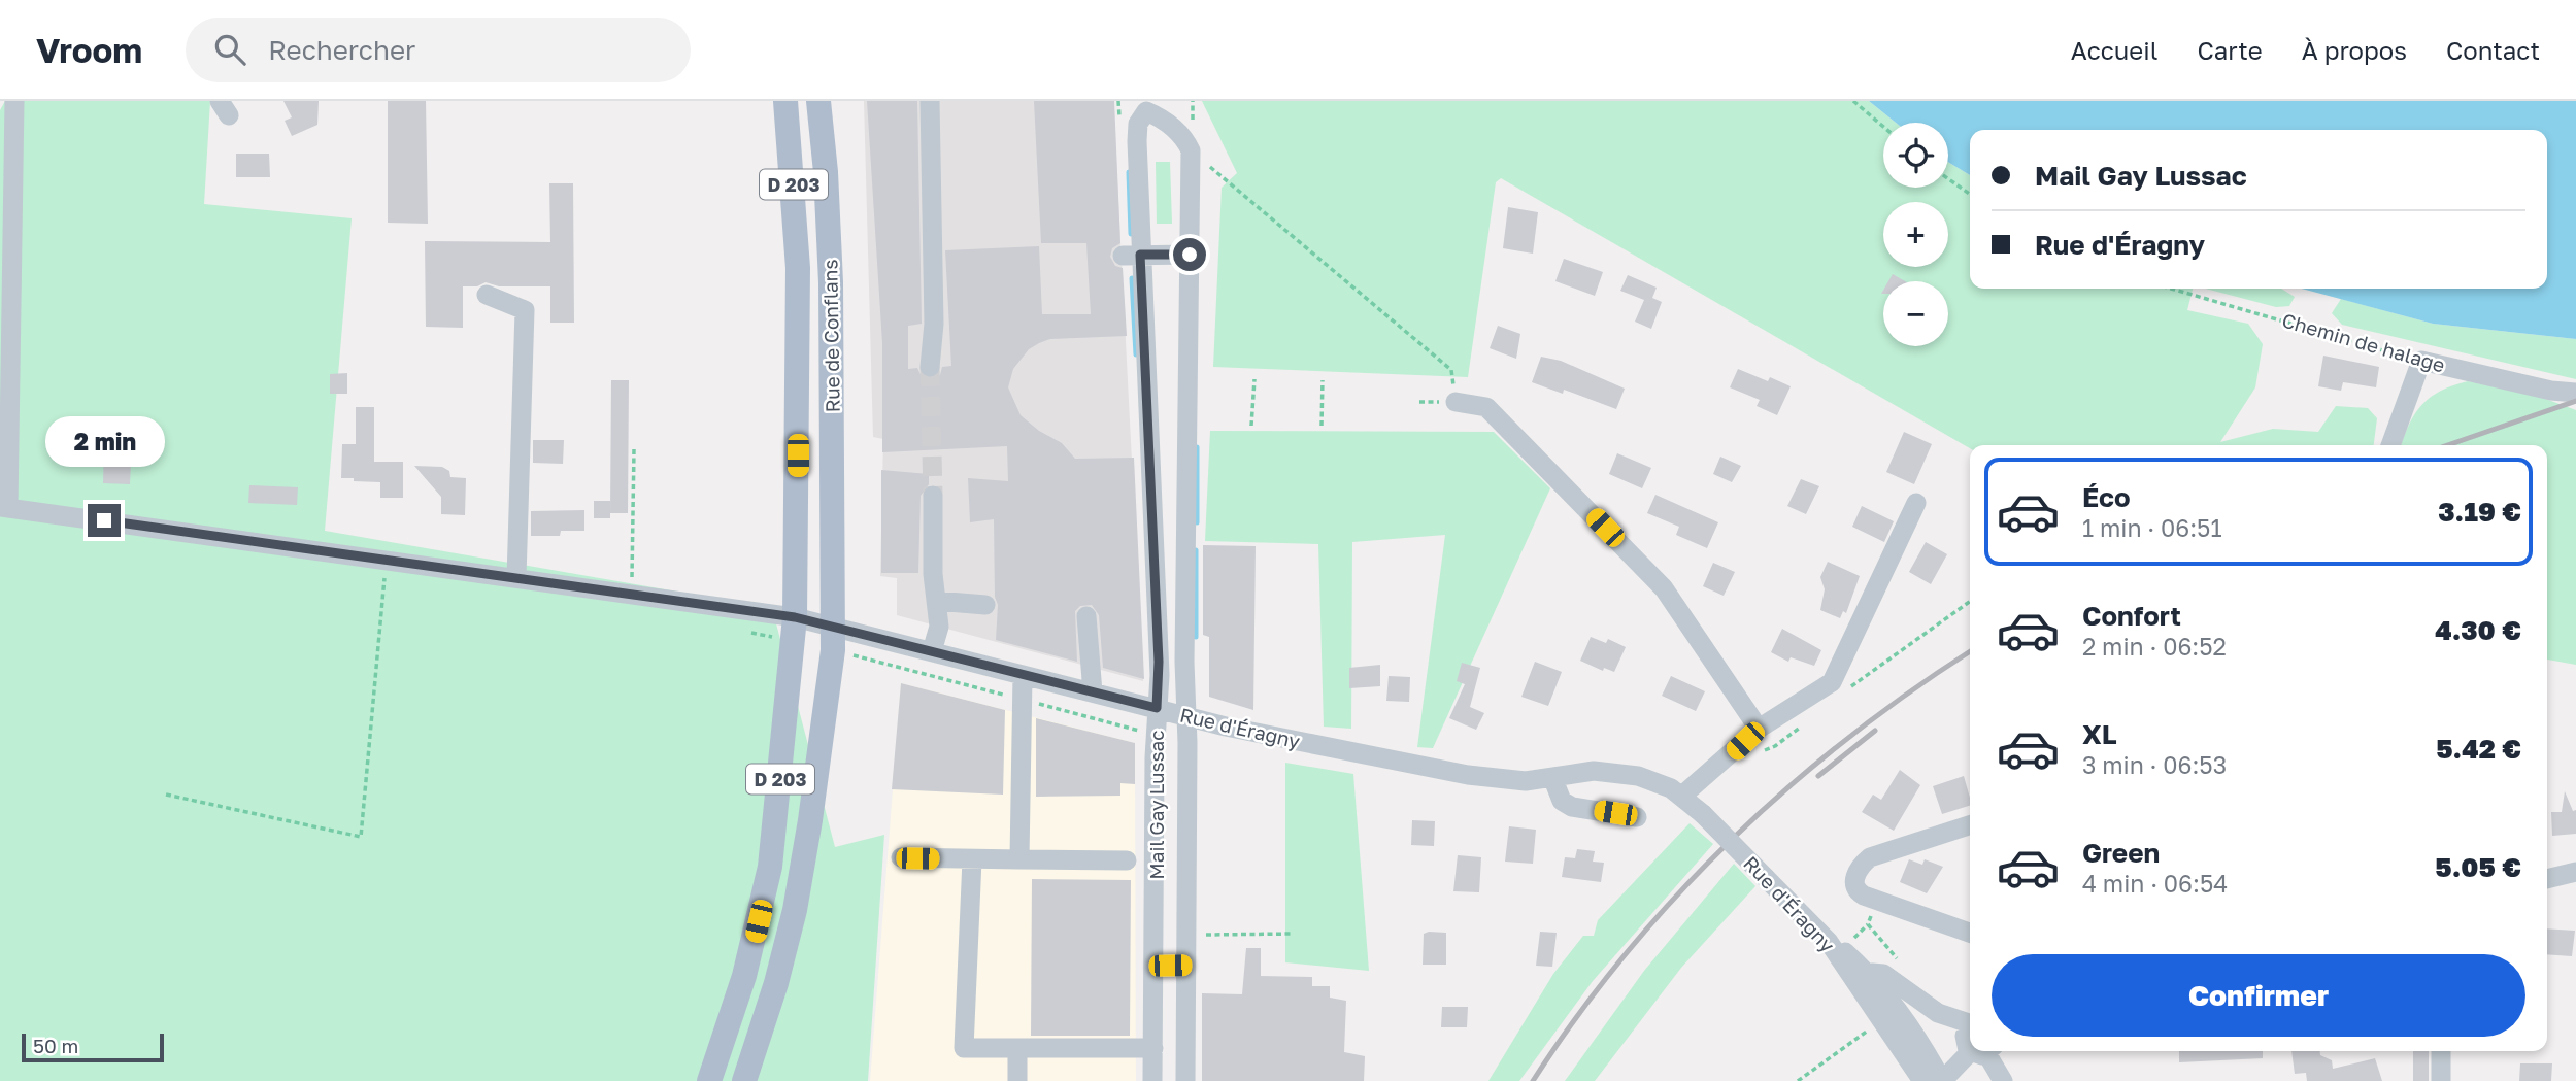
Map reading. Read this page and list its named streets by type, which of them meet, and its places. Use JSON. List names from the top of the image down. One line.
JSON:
{"streets":{"main road":["D 203","Rue de Conflans"],"street":["Chemin de halage","Rue d'Éragny","Mail Gay Lussac"]},"crossings":[["Rue de Conflans","Rue d'Éragny"],["Rue d'Éragny","Mail Gay Lussac"]],"scale_bar":"50 m","page":{"header":"Vroom","search":"Rechercher","nav":["Accueil","Carte","À propos","Contact"],"map_buttons":["+","−"],"banner":["Mail Gay Lussac","Rue d'Éragny"],"bubble":"2 min","list":[{"name":"Éco","note":"1 min · 06:51","value":"3.19 €"},{"name":"Confort","note":"2 min · 06:52","value":"4.30 €"},{"name":"XL","note":"3 min · 06:53","value":"5.42 €"},{"name":"Green","note":"4 min · 06:54","value":"5.05 €"}],"buttons":"Confirmer","scale":"50 m"}}
